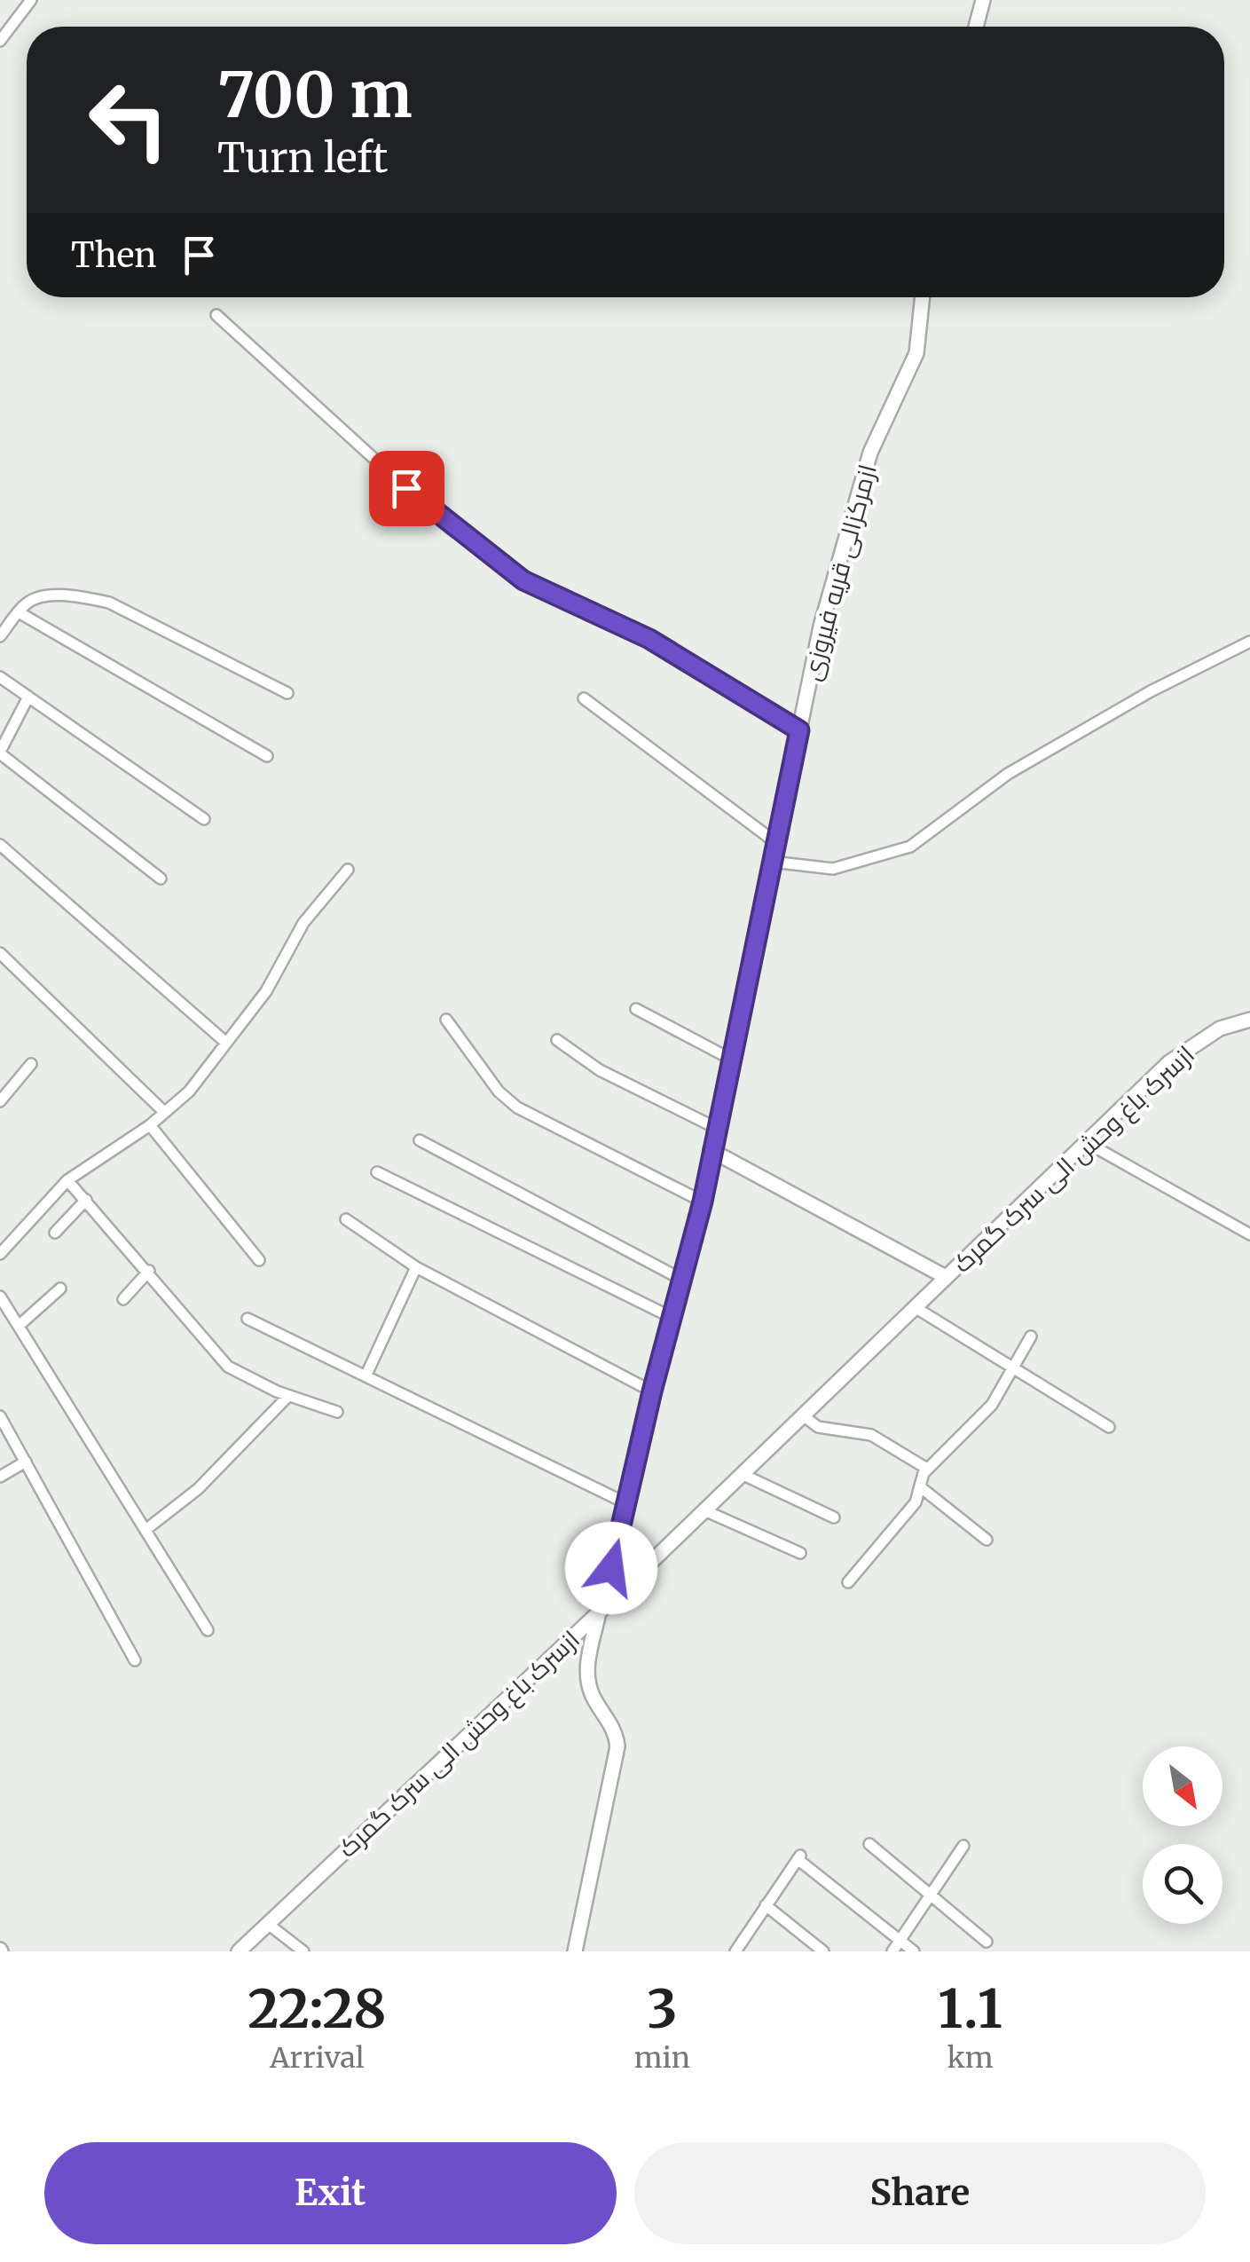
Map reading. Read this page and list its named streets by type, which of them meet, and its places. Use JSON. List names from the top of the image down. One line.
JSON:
{"streets":{"main road":["ازمرکزالی قریه فیروزی","ازسرک باغ وحش الی سرک گمرک"]},"crossings":[["ازمرکزالی قریه فیروزی","ازسرک باغ وحش الی سرک گمرک"]],"north":"bottom right","page":{"turn":["700 m","Turn left"],"then":"Then","eta":["22:28","Arrival","3","min","1.1","km"],"buttons":["Exit","Share"]}}
